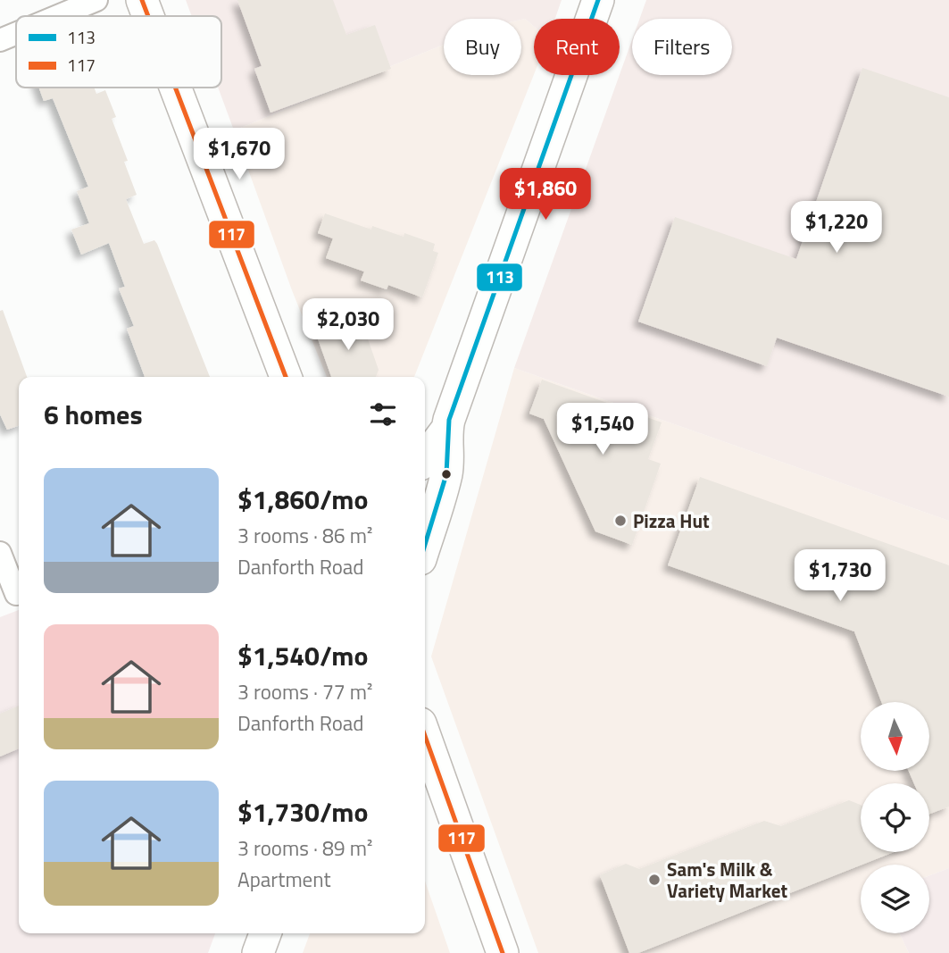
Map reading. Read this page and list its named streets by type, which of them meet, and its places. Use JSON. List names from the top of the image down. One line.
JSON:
{"places":["Pizza Hut","Sam's Milk & Variety Market"],"lines":["transit line 113","transit line 117"],"legend":["113","117"],"north":"bottom","page":{"chip":["Buy","Rent","Filters"],"price":["$1,670","$1,860","$1,220","$2,030","$1,540","$1,730"],"heading":"6 homes","list":[{"name":"$1,860/mo","note":"3 rooms · 86 m² · Danforth Road"},{"name":"$1,540/mo","note":"3 rooms · 77 m² · Danforth Road"},{"name":"$1,730/mo","note":"3 rooms · 89 m² · Apartment"}]}}
